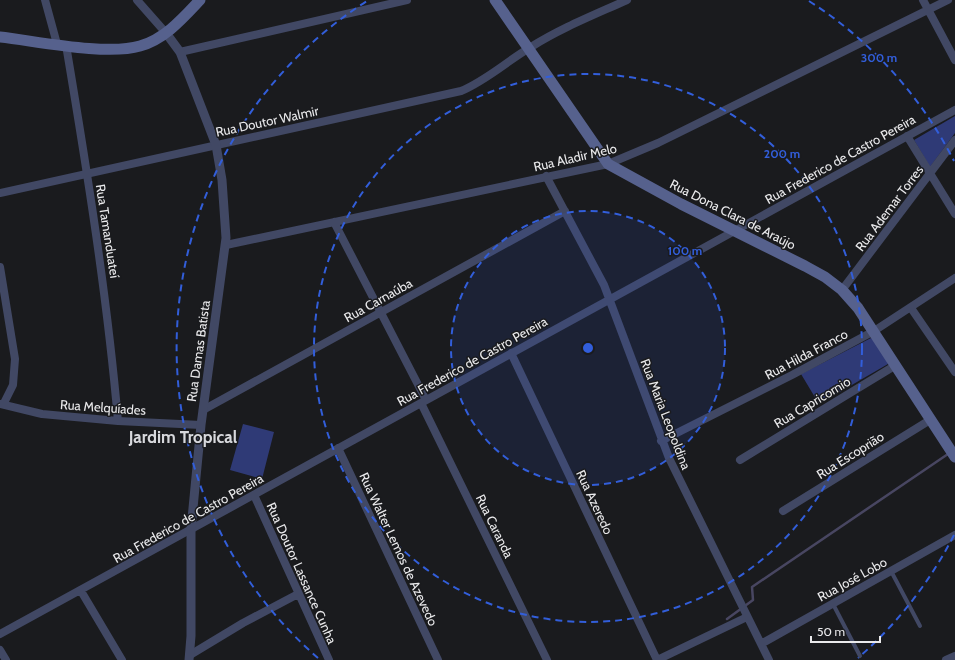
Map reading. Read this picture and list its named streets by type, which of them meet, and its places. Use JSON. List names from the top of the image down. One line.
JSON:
{"streets":{"main road":["Rua Dona Clara de Araújo"],"street":["Rua Doutor Walmir","Rua Aladir Melo","Rua Frederico de Castro Pereira","Rua Ademar Torres","Rua Tamanduateí","Rua Carnaúba","Rua Damas Batista","Rua Hilda Franco","Rua Capricornio","Rua Melquíades","Rua Maria Leopoldina","Rua Escoprião","Rua Azeredo","Rua Caranda","Rua Walter Lemos de Azevedo","Rua Doutor Lassance Cunha","Rua José Lobo"]},"crossings":[["Rua Doutor Walmir","Rua Dona Clara de Araújo"],["Rua Doutor Walmir","Rua Tamanduateí"],["Rua Doutor Walmir","Rua Damas Batista"],["Rua Aladir Melo","Rua Dona Clara de Araújo"],["Rua Aladir Melo","Rua Damas Batista"],["Rua Aladir Melo","Rua Maria Leopoldina"],["Rua Aladir Melo","Rua Caranda"],["Rua Frederico de Castro Pereira","Rua Dona Clara de Araújo"],["Rua Frederico de Castro Pereira","Rua Damas Batista"],["Rua Frederico de Castro Pereira","Rua Maria Leopoldina"],["Rua Frederico de Castro Pereira","Rua Azeredo"],["Rua Frederico de Castro Pereira","Rua Caranda"],["Rua Frederico de Castro Pereira","Rua Walter Lemos de Azevedo"],["Rua Frederico de Castro Pereira","Rua Doutor Lassance Cunha"],["Rua Ademar Torres","Rua Dona Clara de Araújo"],["Rua Dona Clara de Araújo","Rua Hilda Franco"],["Rua Dona Clara de Araújo","Rua Capricornio"],["Rua Dona Clara de Araújo","Rua Escoprião"],["Rua Tamanduateí","Rua Melquíades"],["Rua Carnaúba","Rua Damas Batista"],["Rua Carnaúba","Rua Maria Leopoldina"],["Rua Carnaúba","Rua Caranda"],["Rua Damas Batista","Rua Melquíades"],["Rua Hilda Franco","Rua Maria Leopoldina"],["Rua Maria Leopoldina","Rua José Lobo"]],"districts":["Jardim Tropical"],"scale_bar":"50 m","rings":["300 m","200 m","100 m"]}
